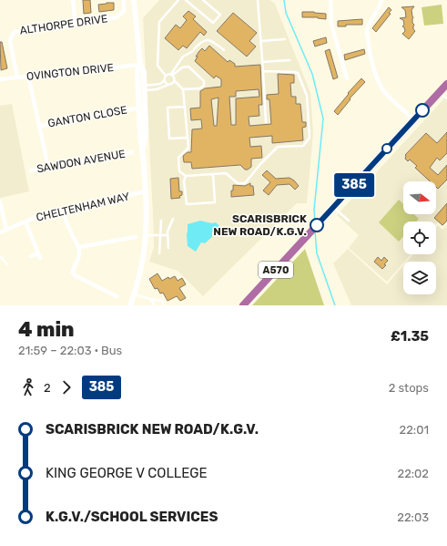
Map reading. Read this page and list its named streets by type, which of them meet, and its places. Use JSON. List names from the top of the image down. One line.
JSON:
{"streets":{"highway":["A570"],"street":["ALTHORPE DRIVE","OVINGTON DRIVE","GANTON CLOSE","SAWDON AVENUE","CHELTENHAM WAY"]},"crossings":[["ALTHORPE DRIVE","OVINGTON DRIVE"]],"places":["SCARISBRICK NEW ROAD/K.G.V."],"lines":["bus line 385"],"north":"right","page":{"on_map":"385","heading":["4 min","21:59 – 22:03 · Bus","£1.35"],"legs":["2","385","2 stops"],"list":[{"name":"SCARISBRICK NEW ROAD/K.G.V.","value":"22:01"},{"name":"KING GEORGE V COLLEGE","value":"22:02"},{"name":"K.G.V./SCHOOL SERVICES","value":"22:03"}]}}
